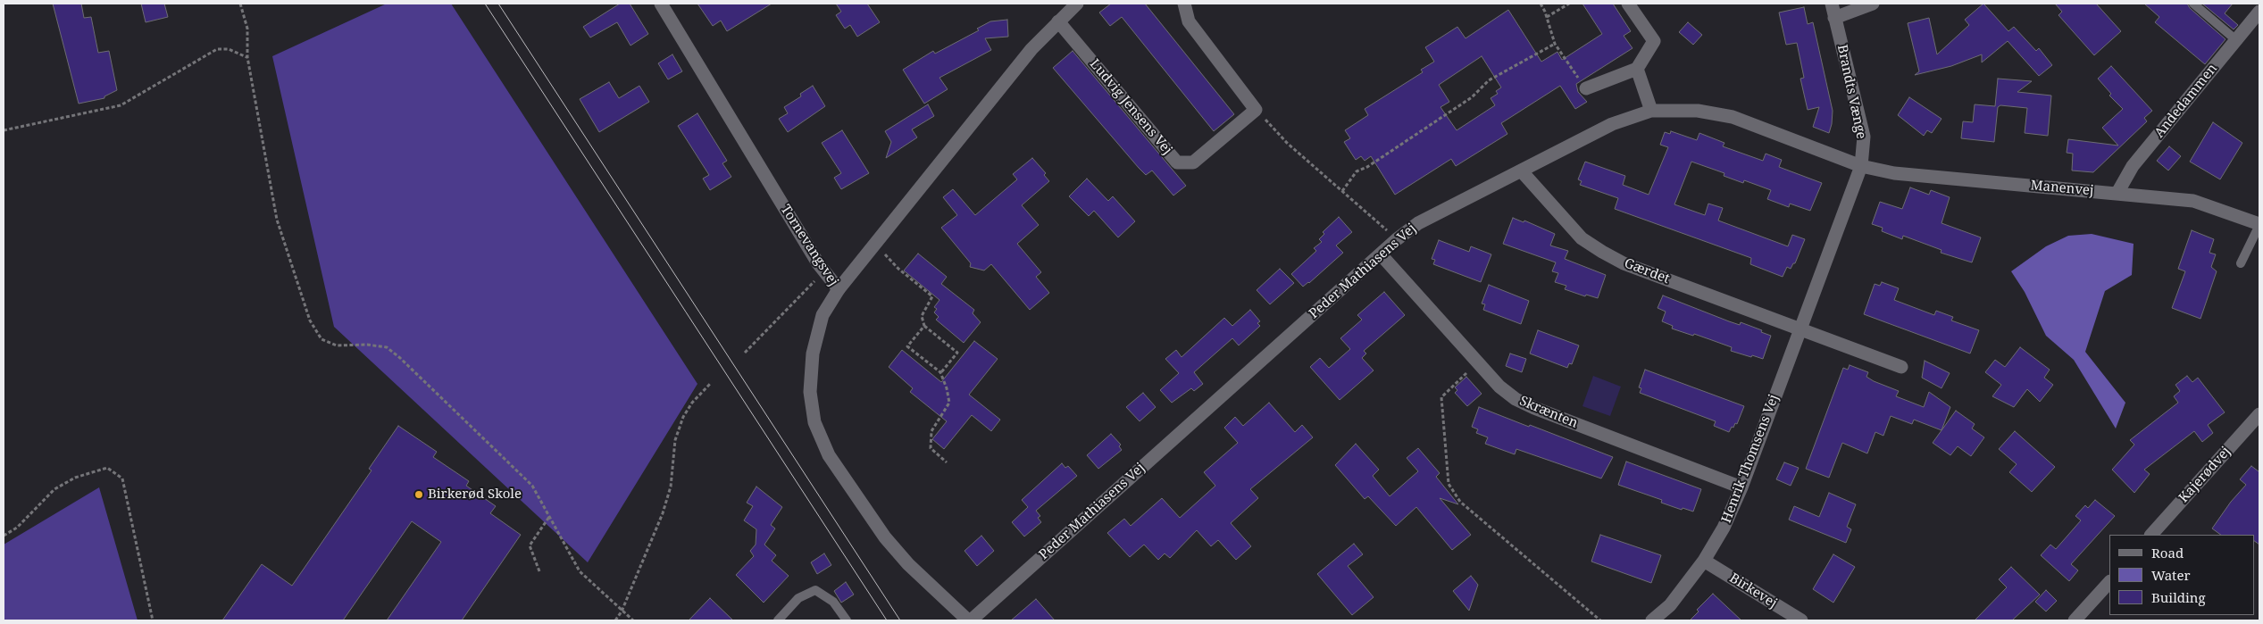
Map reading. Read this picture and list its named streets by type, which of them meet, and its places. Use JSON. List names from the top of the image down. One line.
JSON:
{"streets":{"street":["Brandts Vænge","Andedammen","Ludvig Jensens Vej","Manenvej","Tornevangsvej","Peder Mathiasens Vej","Gærdet","Skrænten","Henrik Thomsens Vej","Kajerødvej","Birkevej"]},"crossings":[["Brandts Vænge","Manenvej"],["Brandts Vænge","Peder Mathiasens Vej"],["Brandts Vænge","Henrik Thomsens Vej"],["Andedammen","Manenvej"],["Ludvig Jensens Vej","Tornevangsvej"],["Manenvej","Peder Mathiasens Vej"],["Manenvej","Henrik Thomsens Vej"],["Tornevangsvej","Peder Mathiasens Vej"],["Peder Mathiasens Vej","Gærdet"],["Peder Mathiasens Vej","Skrænten"],["Peder Mathiasens Vej","Henrik Thomsens Vej"],["Gærdet","Henrik Thomsens Vej"],["Skrænten","Henrik Thomsens Vej"],["Henrik Thomsens Vej","Birkevej"]],"places":["Birkerød Skole"],"legend":["Road","Water","Building"]}
